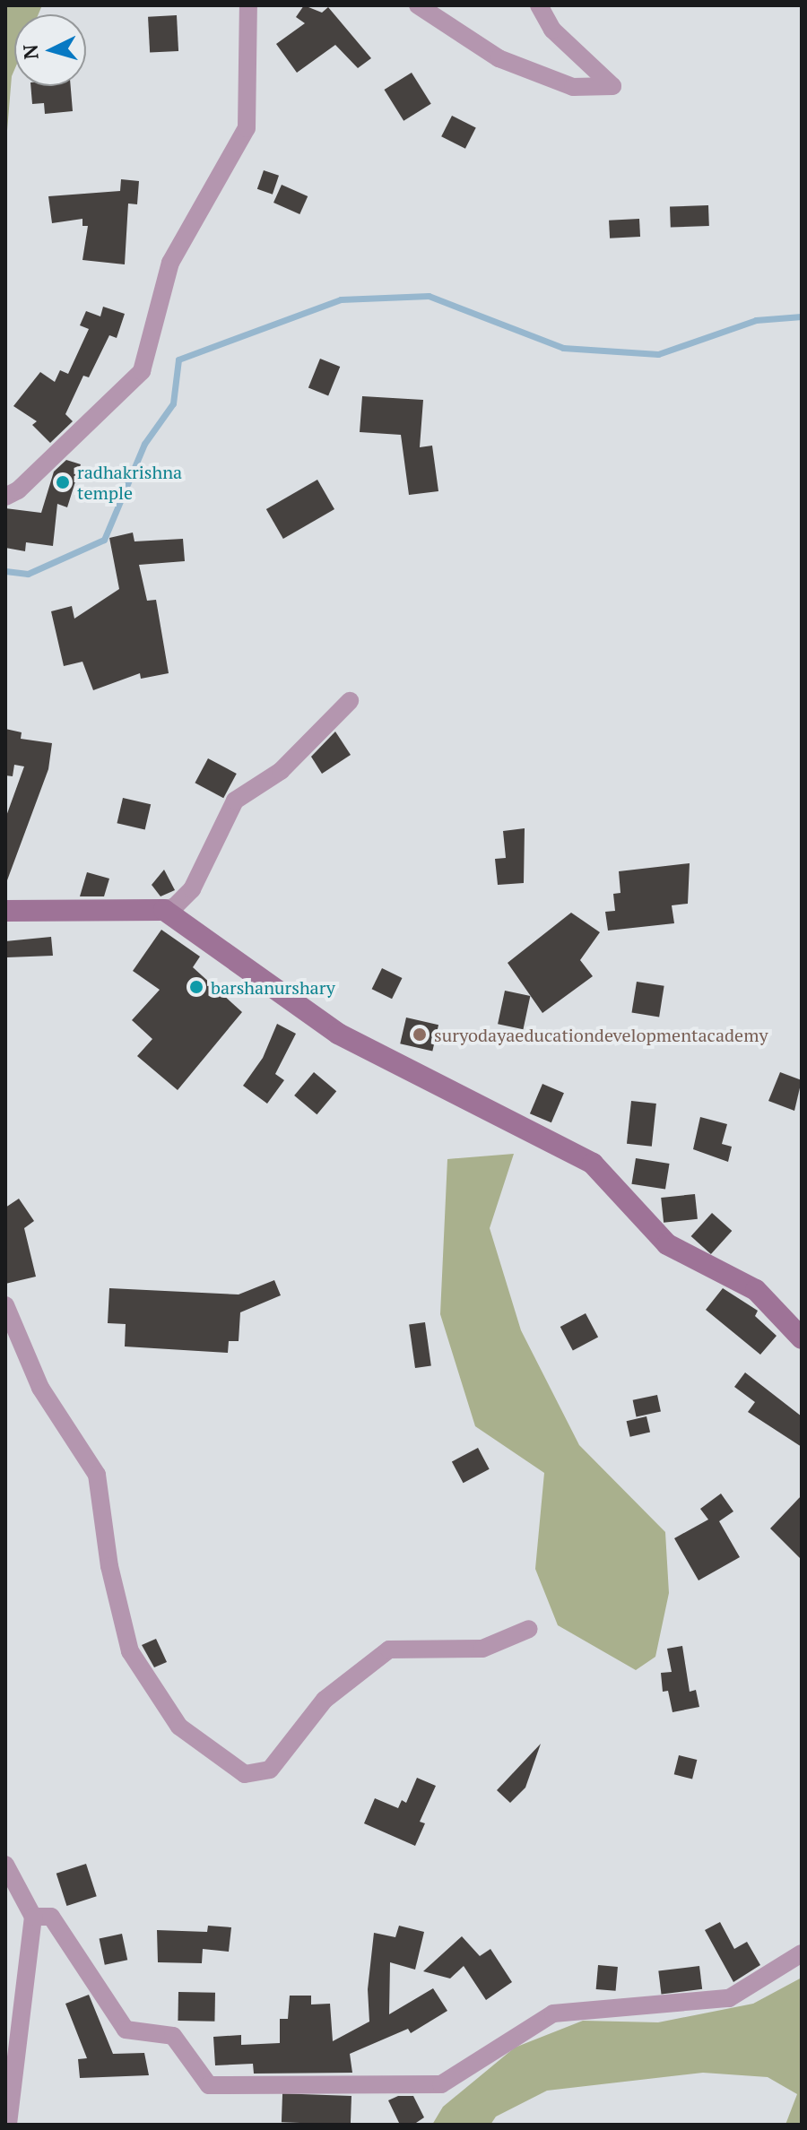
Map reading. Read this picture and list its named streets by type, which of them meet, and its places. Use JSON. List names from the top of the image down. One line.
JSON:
{"places":["radhakrishna temple","barshanurshary","suryodayaeducationdevelopmentacademy"],"north":"left"}
